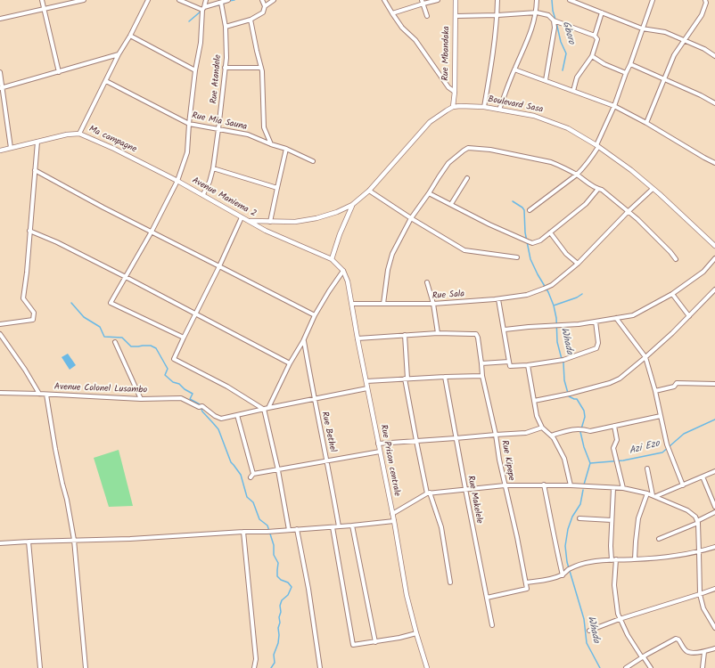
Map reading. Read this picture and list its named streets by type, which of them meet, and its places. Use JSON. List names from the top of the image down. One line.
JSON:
{"streets":{"street":["Rue Mbandaka","Rue Atandele","Boulevard Sasa","Rue Mia Sauna","Ma campagne","Avenue Maniema 2","Rue Sala","Avenue Colonel Lusambo","Rue Bethel","Rue Prison centrale","Rue Kipepe","Rue Makelele"]},"crossings":[["Rue Mbandaka","Boulevard Sasa"],["Rue Atandele","Rue Mia Sauna"],["Rue Atandele","Avenue Maniema 2"],["Boulevard Sasa","Rue Sala"],["Ma campagne","Avenue Maniema 2"],["Avenue Maniema 2","Rue Prison centrale"],["Rue Sala","Rue Prison centrale"],["Avenue Colonel Lusambo","Rue Bethel"],["Avenue Colonel Lusambo","Rue Prison centrale"],["Rue Kipepe","Rue Makelele"]],"water":["Gboro","Whada","Azi Ezo"]}
